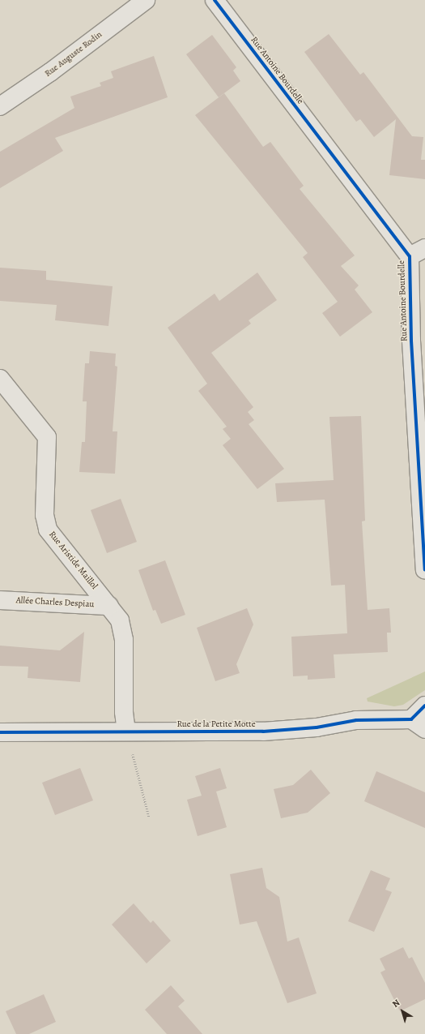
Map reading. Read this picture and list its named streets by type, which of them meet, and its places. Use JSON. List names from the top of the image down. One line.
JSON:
{"streets":{"street":["Rue Auguste Rodin","Rue Antoine Bourdelle","Rue Aristide Maillol","Allée Charles Despiau","Rue de la Petite Motte"]},"crossings":[["Rue Aristide Maillol","Allée Charles Despiau"],["Rue Aristide Maillol","Rue de la Petite Motte"]],"north":"top left"}
